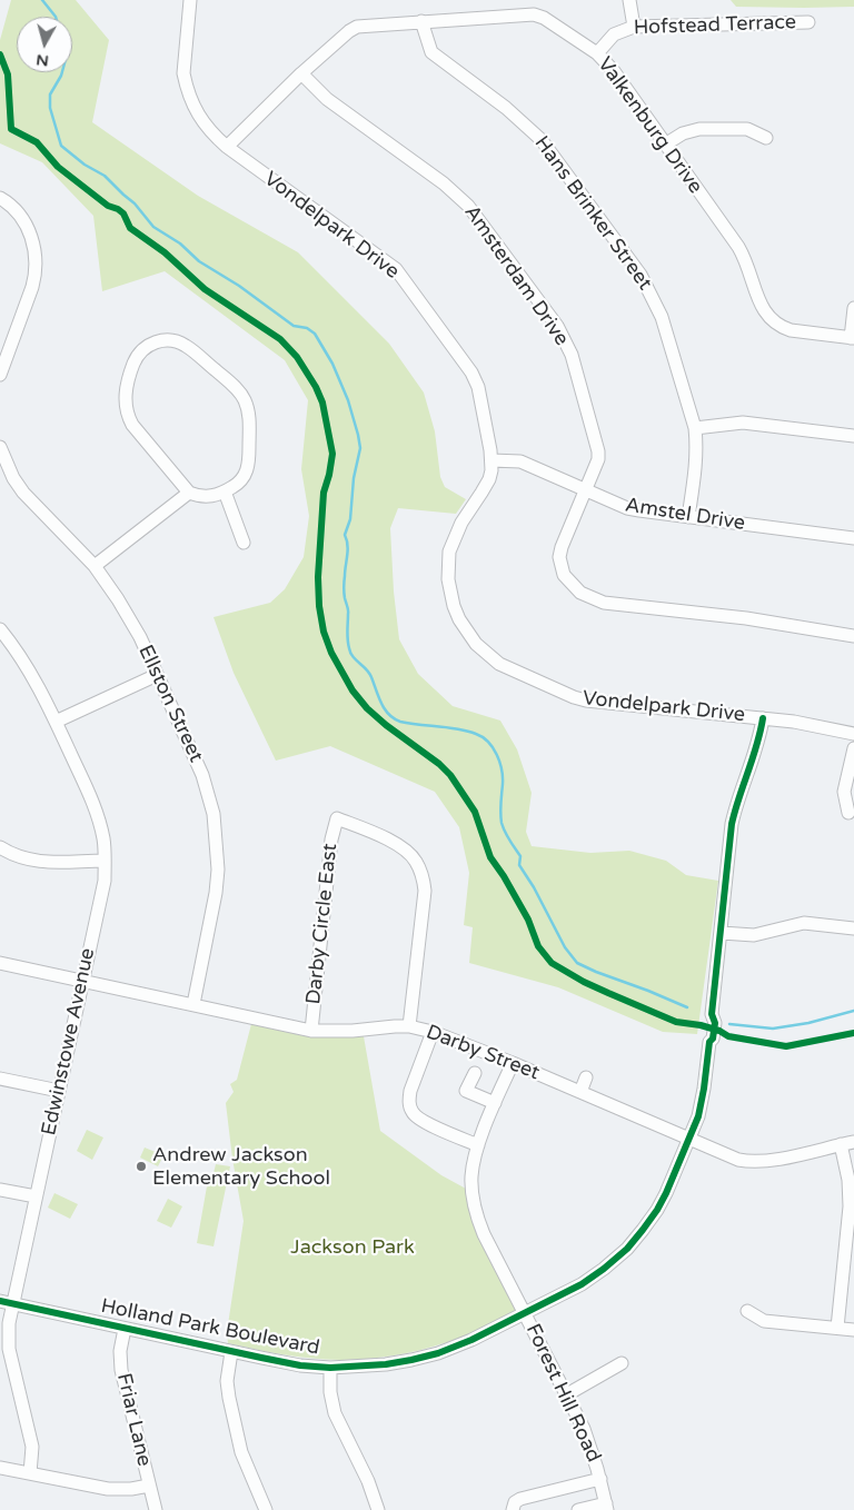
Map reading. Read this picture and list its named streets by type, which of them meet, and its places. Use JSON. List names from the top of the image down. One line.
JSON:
{"streets":{"street":["Hofstead Terrace","Valkenburg Drive","Hans Brinker Street","Vondelpark Drive","Amsterdam Drive","Amstel Drive","Ellston Street","Darby Circle East","Edwinstowe Avenue","Darby Street","Holland Park Boulevard","Forest Hill Road","Friar Lane"]},"crossings":[["Hofstead Terrace","Valkenburg Drive"],["Valkenburg Drive","Hans Brinker Street"],["Valkenburg Drive","Vondelpark Drive"],["Valkenburg Drive","Amsterdam Drive"],["Hans Brinker Street","Amstel Drive"],["Vondelpark Drive","Amstel Drive"],["Vondelpark Drive","Holland Park Boulevard"],["Amsterdam Drive","Amstel Drive"],["Ellston Street","Darby Street"],["Darby Circle East","Darby Street"],["Edwinstowe Avenue","Darby Street"],["Edwinstowe Avenue","Holland Park Boulevard"],["Darby Street","Holland Park Boulevard"],["Darby Street","Forest Hill Road"],["Holland Park Boulevard","Forest Hill Road"],["Holland Park Boulevard","Friar Lane"]],"parks":["Jackson Park"],"places":["Andrew Jackson Elementary School"],"north":"bottom"}
